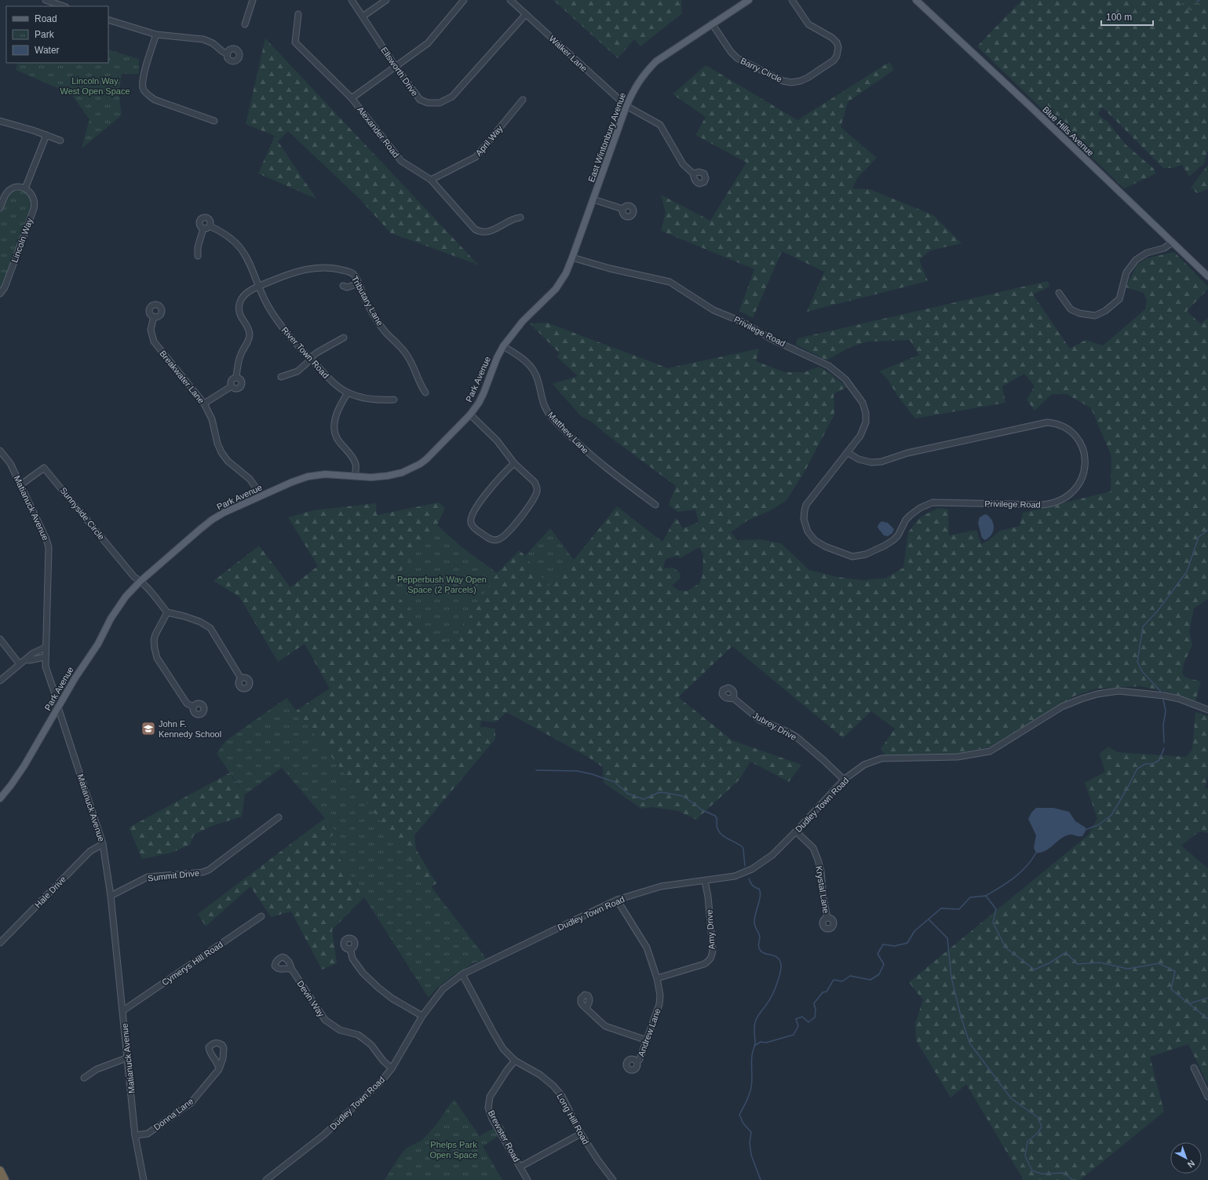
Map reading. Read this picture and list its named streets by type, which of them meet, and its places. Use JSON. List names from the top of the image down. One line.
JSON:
{"streets":{"main road":["Blue Hills Avenue","East Wintonbury Avenue","Park Avenue"],"street":["Walker Lane","Barry Circle","Ellsworth Drive","Alexander Road","April Way","Lincoln Way","Tributary Lane","Privilege Road","River Town Road","Breakwater Lane","Matthew Lane","Matianuck Avenue","Sunnyside Circle","Jubrey Drive","Dudley Town Road","Summit Drive","Krystal Lane","Hale Drive","Amy Drive","Cymerys Hill Road","Devin Way","Andrew Lane","Donna Lane","Long Hill Road","Brewster Road"]},"crossings":[["Walker Lane","Ellsworth Drive"],["Walker Lane","East Wintonbury Avenue"],["Barry Circle","East Wintonbury Avenue"],["Alexander Road","April Way"],["East Wintonbury Avenue","Privilege Road"],["East Wintonbury Avenue","Park Avenue"],["Tributary Lane","River Town Road"],["Breakwater Lane","Park Avenue"],["Park Avenue","Matthew Lane"],["Park Avenue","Matianuck Avenue"],["Park Avenue","Sunnyside Circle"],["Matianuck Avenue","Sunnyside Circle"],["Matianuck Avenue","Summit Drive"],["Matianuck Avenue","Hale Drive"],["Matianuck Avenue","Cymerys Hill Road"],["Matianuck Avenue","Donna Lane"],["Jubrey Drive","Dudley Town Road"],["Dudley Town Road","Krystal Lane"],["Dudley Town Road","Amy Drive"],["Dudley Town Road","Devin Way"],["Dudley Town Road","Andrew Lane"],["Dudley Town Road","Long Hill Road"],["Amy Drive","Andrew Lane"],["Long Hill Road","Brewster Road"]],"parks":["Lincoln Way West Open Space","Pepperbush Way Open Space (2 Parcels)","Phelps Park Open Space"],"places":{"school or university":["John F. Kennedy School"]},"legend":["Road","Park","Water"],"scale_bar":"100 m","north":"bottom right"}
